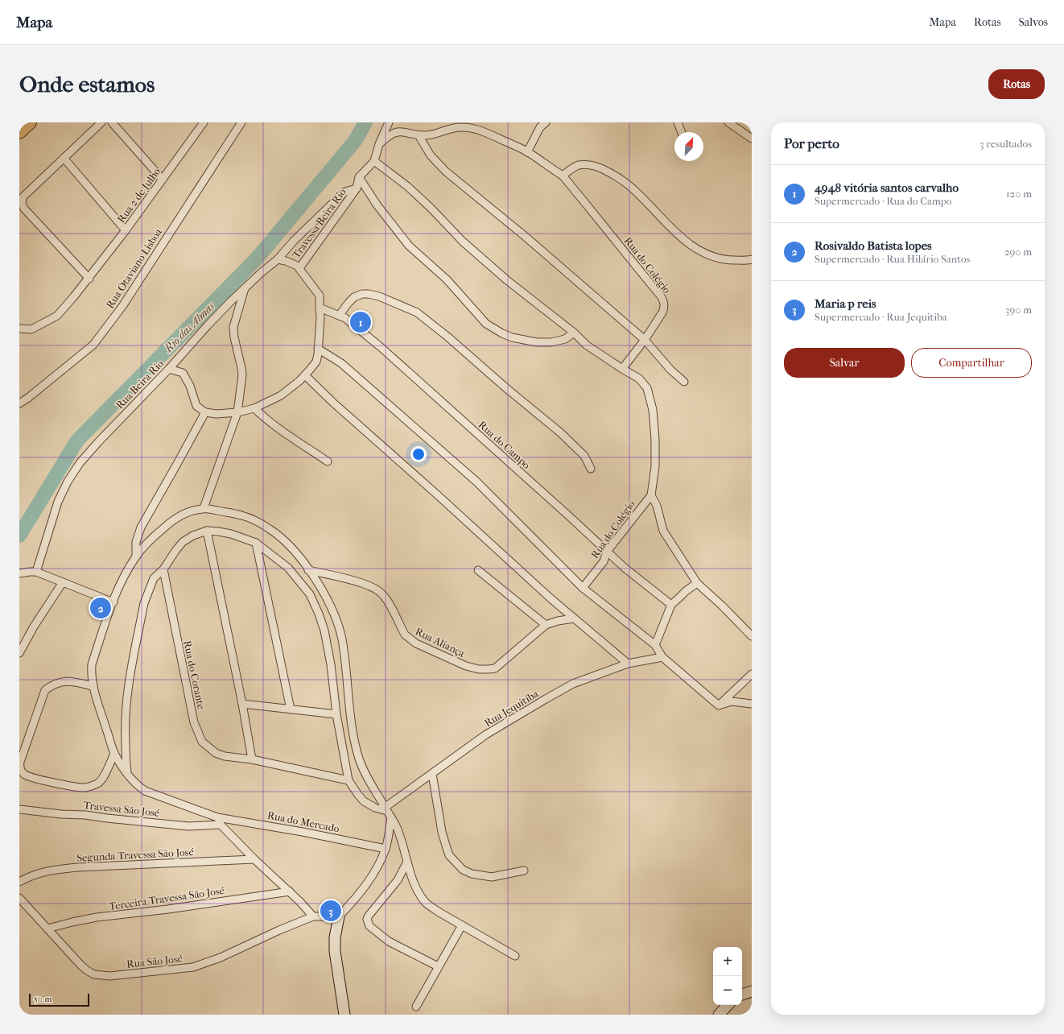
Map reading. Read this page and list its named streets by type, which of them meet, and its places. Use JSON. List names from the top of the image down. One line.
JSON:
{"streets":{"street":["Rua 2 de Julho","Travessa Beira Rio","Rua do Colégio","Rua Otaviano Lisboa","Rua Beira Rio","Rua do Campo","Rua Aliança","Rua do Corante","Rua Jequitiba","Travessa São José","Rua do Mercado","Segunda Travessa São José","Terceira Travessa São José","Rua São José"]},"crossings":[["Travessa Beira Rio","Rua Beira Rio"],["Rua do Colégio","Rua do Campo"],["Terceira Travessa São José","Rua São José"]],"water":["Rio das Almas"],"scale_bar":"50 m","north":"top right","page":{"header":"Mapa","nav":["Mapa","Rotas","Salvos"],"buttons":["Rotas",["Salvar","Compartilhar"]],"title":"Onde estamos","heading":["Por perto","3 resultados"],"list":[{"mark":"1","name":"4948 vitória santos carvalho","note":"Supermercado · Rua do Campo","value":"120 m"},{"mark":"2","name":"Rosivaldo Batista lopes","note":"Supermercado · Rua Hilário Santos","value":"290 m"},{"mark":"3","name":"Maria p reis","note":"Supermercado · Rua Jequitiba","value":"390 m"}],"pins":["1","2","3"],"map_buttons":["+","−"],"scale":"50 m"}}
